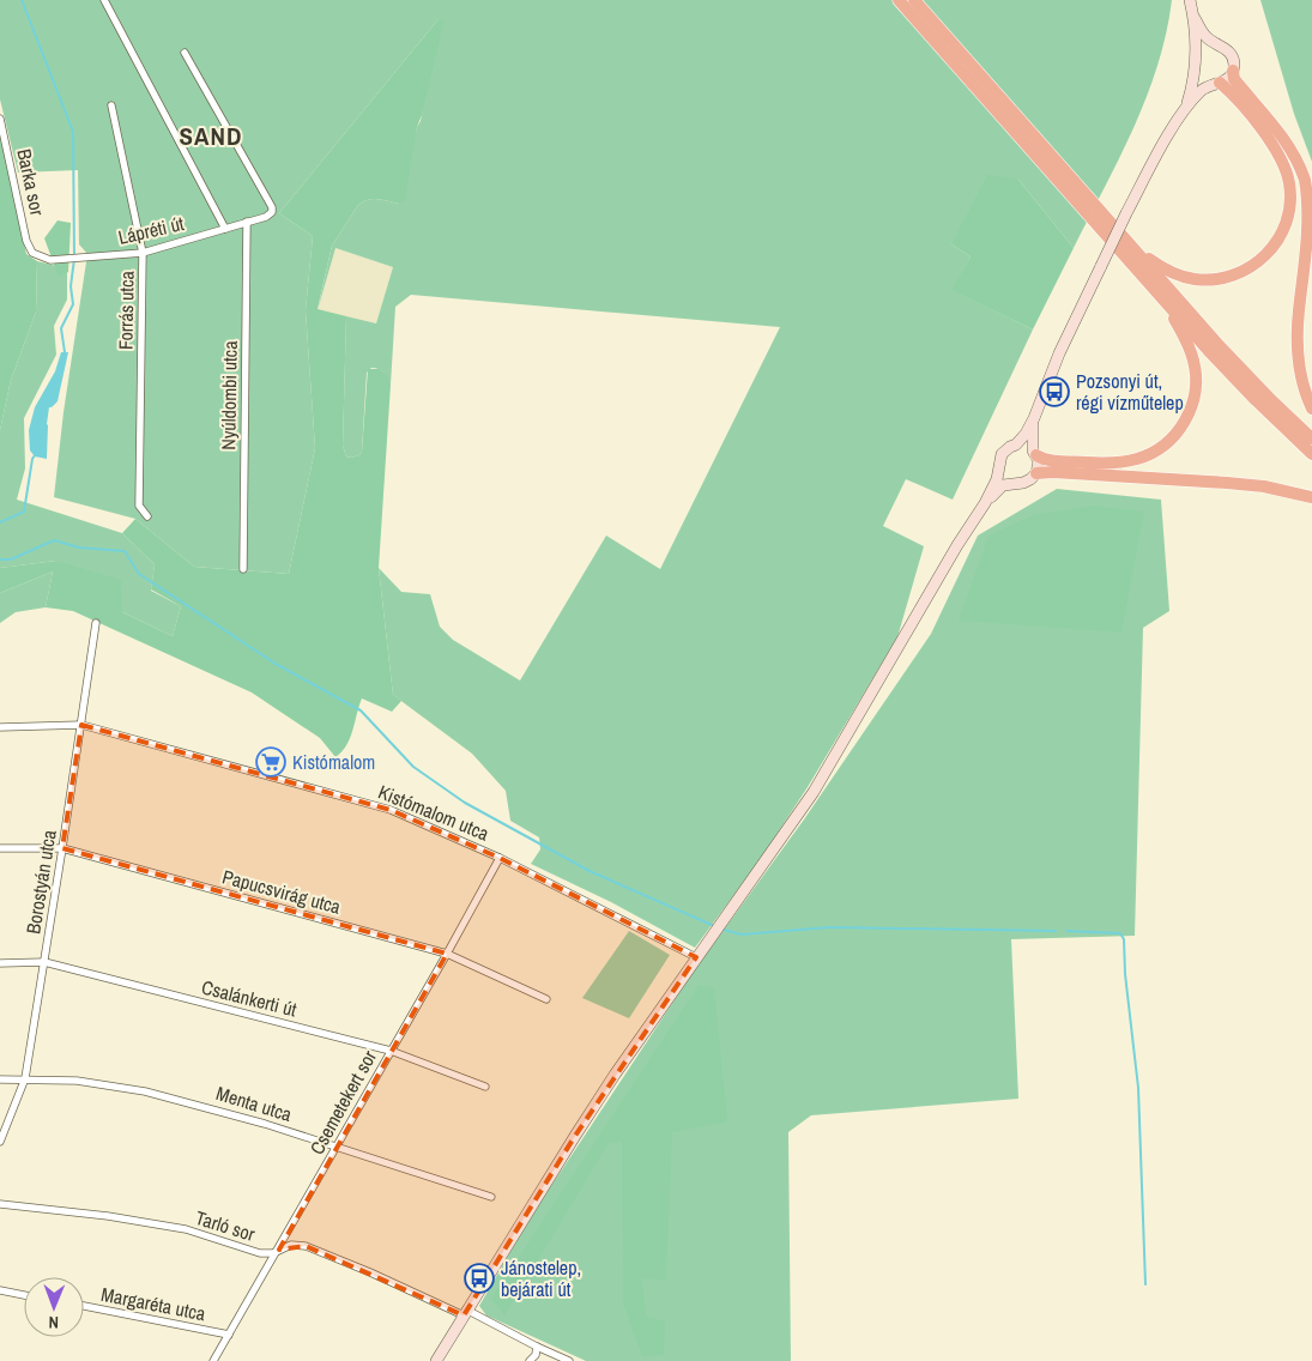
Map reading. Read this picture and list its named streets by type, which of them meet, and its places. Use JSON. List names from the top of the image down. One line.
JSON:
{"streets":{"street":["Barka sor","Lápréti út","Forrás utca","Nyúldombi utca","Kistómalom utca","Borostyán utca","Papucsvirág utca","Csalánkerti út","Csemetekert sor","Menta utca","Tarló sor","Margaréta utca"]},"crossings":[["Barka sor","Lápréti út"],["Lápréti út","Forrás utca"],["Lápréti út","Nyúldombi utca"],["Kistómalom utca","Borostyán utca"],["Kistómalom utca","Csemetekert sor"],["Borostyán utca","Papucsvirág utca"],["Borostyán utca","Csalánkerti út"],["Borostyán utca","Menta utca"],["Papucsvirág utca","Csemetekert sor"],["Csalánkerti út","Csemetekert sor"],["Csemetekert sor","Menta utca"],["Csemetekert sor","Tarló sor"],["Csemetekert sor","Margaréta utca"]],"districts":["SAND"],"places":{"bus stop":["Pozsonyi út, régi vízműtelep","Jánostelep, bejárati út"],"supermarket":["Kistómalom"]},"north":"bottom"}
